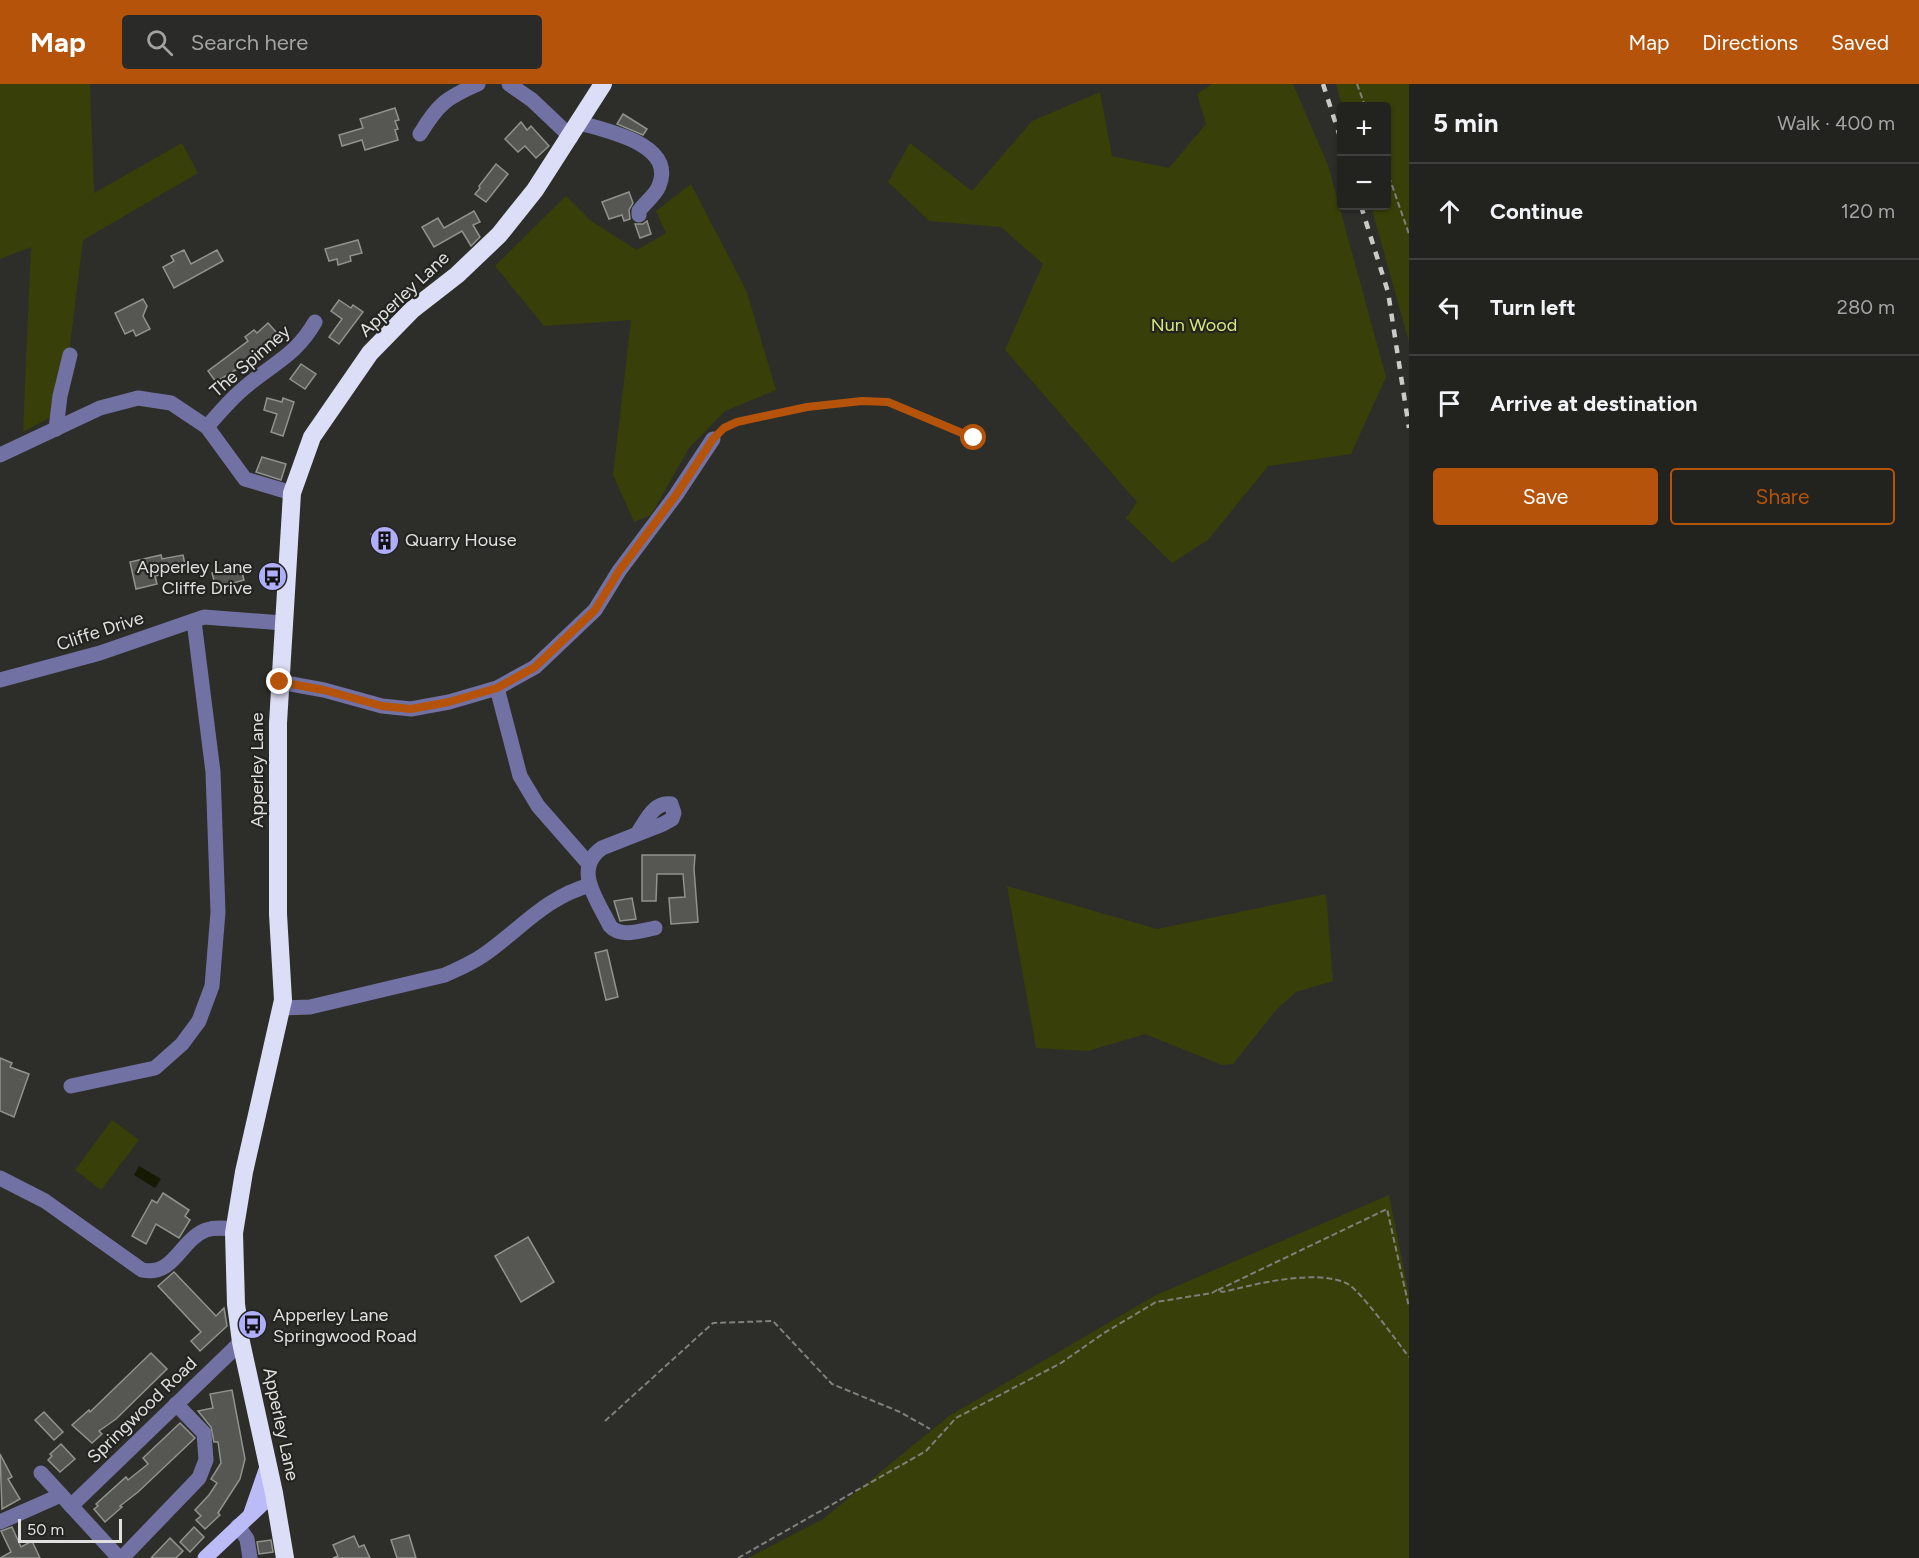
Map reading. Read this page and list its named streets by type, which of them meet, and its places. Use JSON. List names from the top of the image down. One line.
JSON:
{"streets":{"highway":["Apperley Lane"],"street":["The Spinney","Cliffe Drive","Springwood Road"]},"crossings":[["Apperley Lane","Cliffe Drive"],["Apperley Lane","Springwood Road"]],"parks":["Nun Wood"],"places":{"building":["Quarry House"],"bus stop":["Apperley Lane Cliffe Drive","Apperley Lane Springwood Road"]},"scale_bar":"50 m","page":{"header":"Map","search":"Search here","nav":["Map","Directions","Saved"],"heading":["5 min","Walk · 400 m"],"map_buttons":["+","−"],"list":[["Continue","120 m"],["Turn left","280 m"],"Arrive at destination"],"buttons":["Save","Share"],"scale":"50 m"}}
